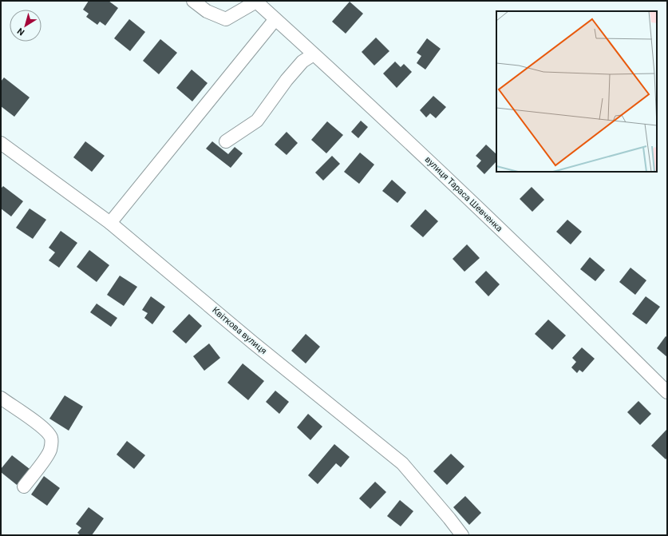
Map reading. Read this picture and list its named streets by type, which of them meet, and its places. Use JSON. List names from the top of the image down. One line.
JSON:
{"streets":{"street":["вулиця Тараса Шевченка","Квіткова вулиця"]},"north":"bottom left"}
